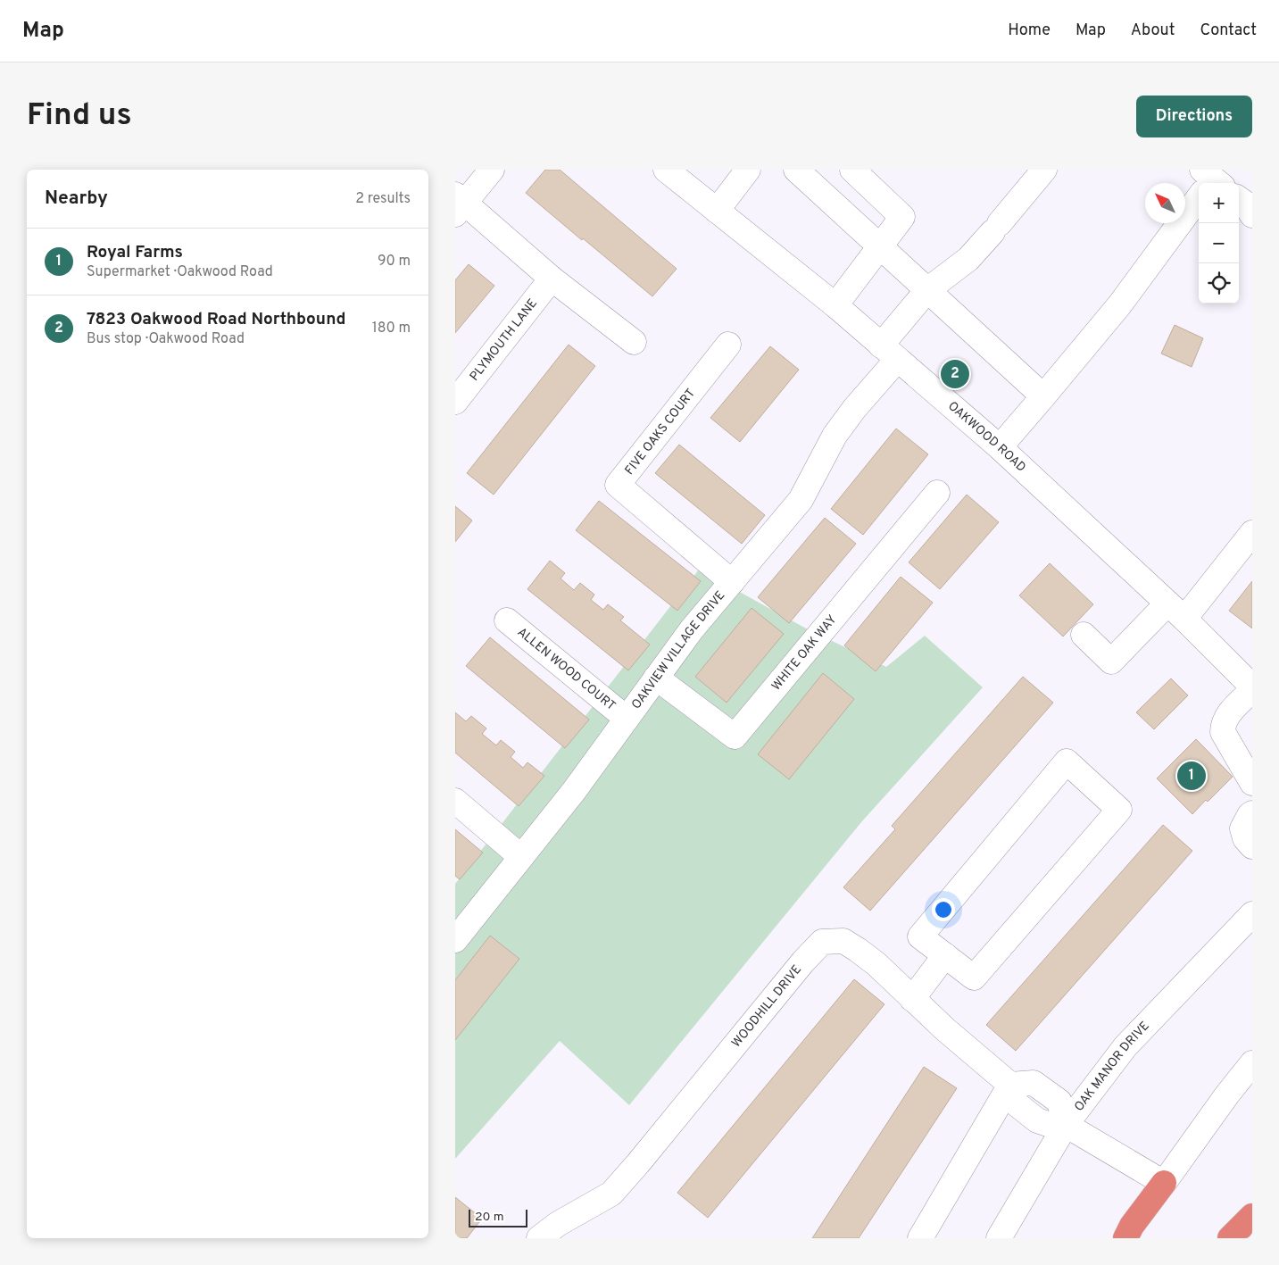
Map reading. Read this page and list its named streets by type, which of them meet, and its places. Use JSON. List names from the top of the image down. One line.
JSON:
{"streets":{"street":["PLYMOUTH LANE","FIVE OAKS COURT","OAKWOOD ROAD","OAKVIEW VILLAGE DRIVE","WHITE OAK WAY","ALLEN WOOD COURT","WOODHILL DRIVE","OAK MANOR DRIVE"]},"crossings":[["FIVE OAKS COURT","OAKVIEW VILLAGE DRIVE"],["OAKWOOD ROAD","OAKVIEW VILLAGE DRIVE"],["OAKVIEW VILLAGE DRIVE","WHITE OAK WAY"],["OAKVIEW VILLAGE DRIVE","ALLEN WOOD COURT"]],"scale_bar":"20 m","north":"top left","page":{"header":"Map","nav":["Home","Map","About","Contact"],"buttons":"Directions","title":"Find us","heading":["Nearby","2 results"],"map_buttons":["+","−"],"list":[{"mark":"1","name":"Royal Farms","note":"Supermarket · Oakwood Road","value":"90 m"},{"mark":"2","name":"7823 Oakwood Road Northbound","note":"Bus stop · Oakwood Road","value":"180 m"}],"pins":["2","1"],"scale":"20 m"}}
